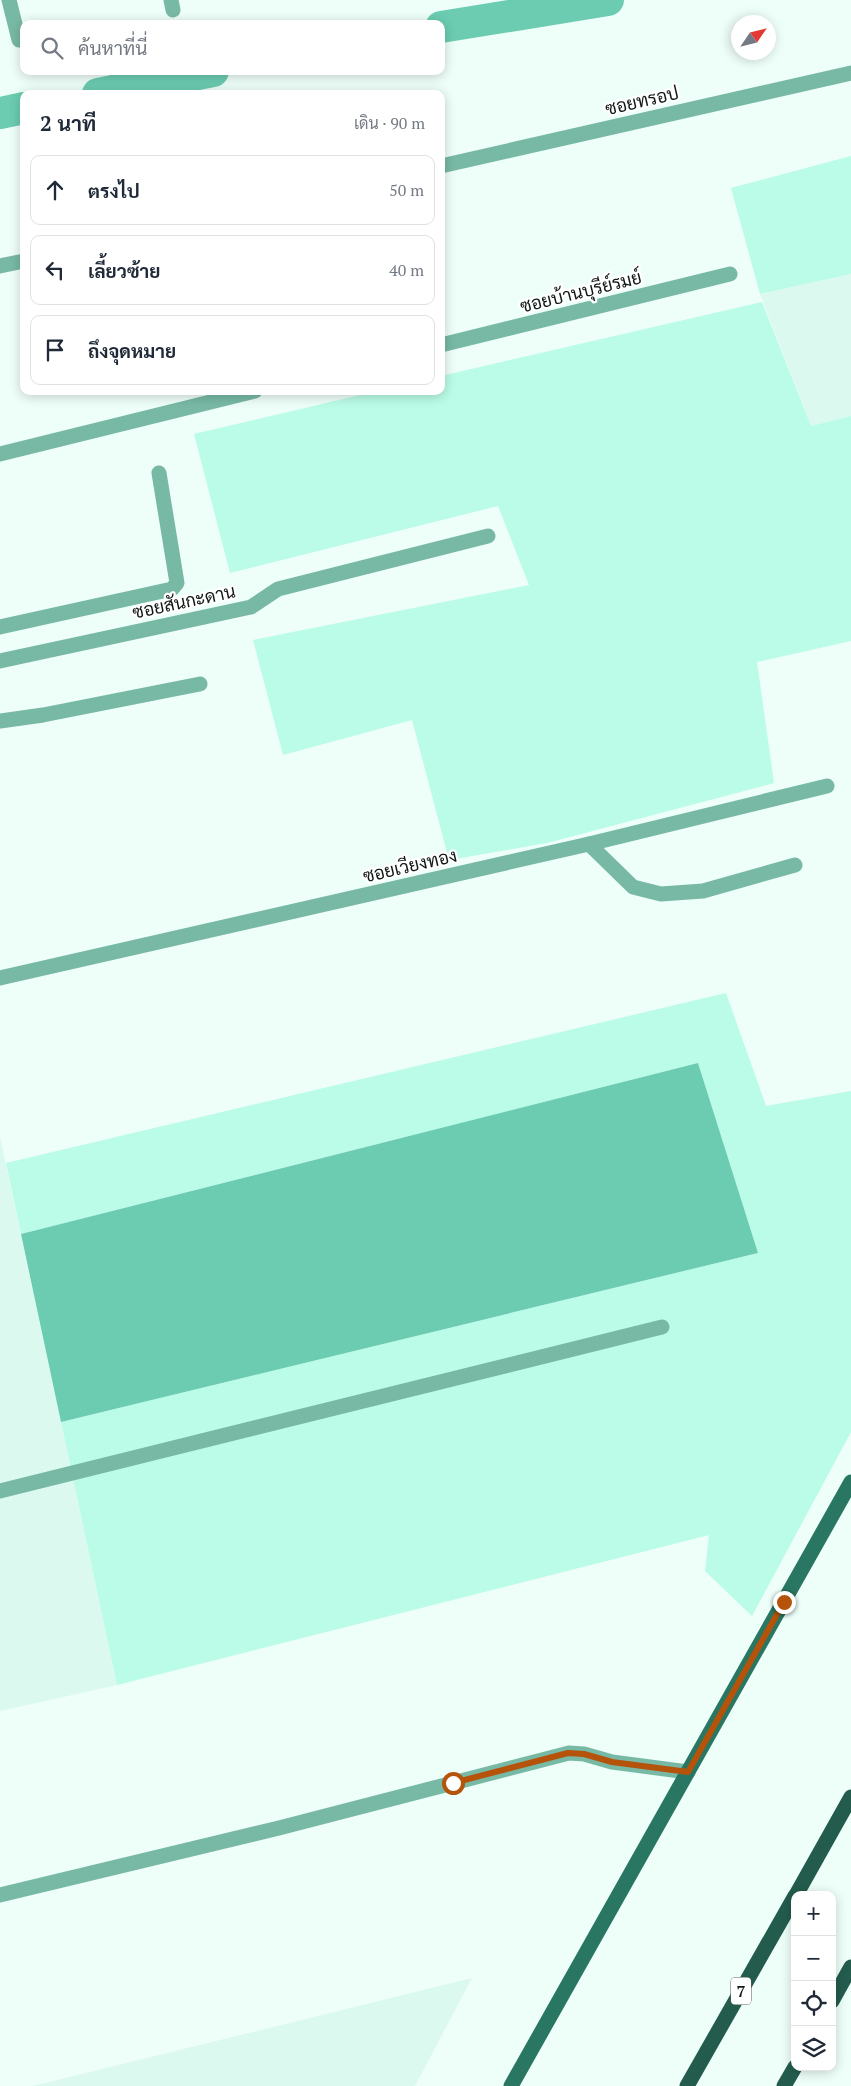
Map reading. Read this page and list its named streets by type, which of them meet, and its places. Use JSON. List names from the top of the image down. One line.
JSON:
{"streets":{"highway":["7"],"street":["ซอยทรอป","ซอยบ้านบุรีย์รมย์","ซอยสันกะดาน","ซอยเวียงทอง"]},"north":"top right","page":{"search":"ค้นหาที่นี่","heading":["2 นาที","เดิน · 90 m"],"list":[["ตรงไป","50 m"],["เลี้ยวซ้าย","40 m"],"ถึงจุดหมาย"],"map_buttons":["+","−"]}}
